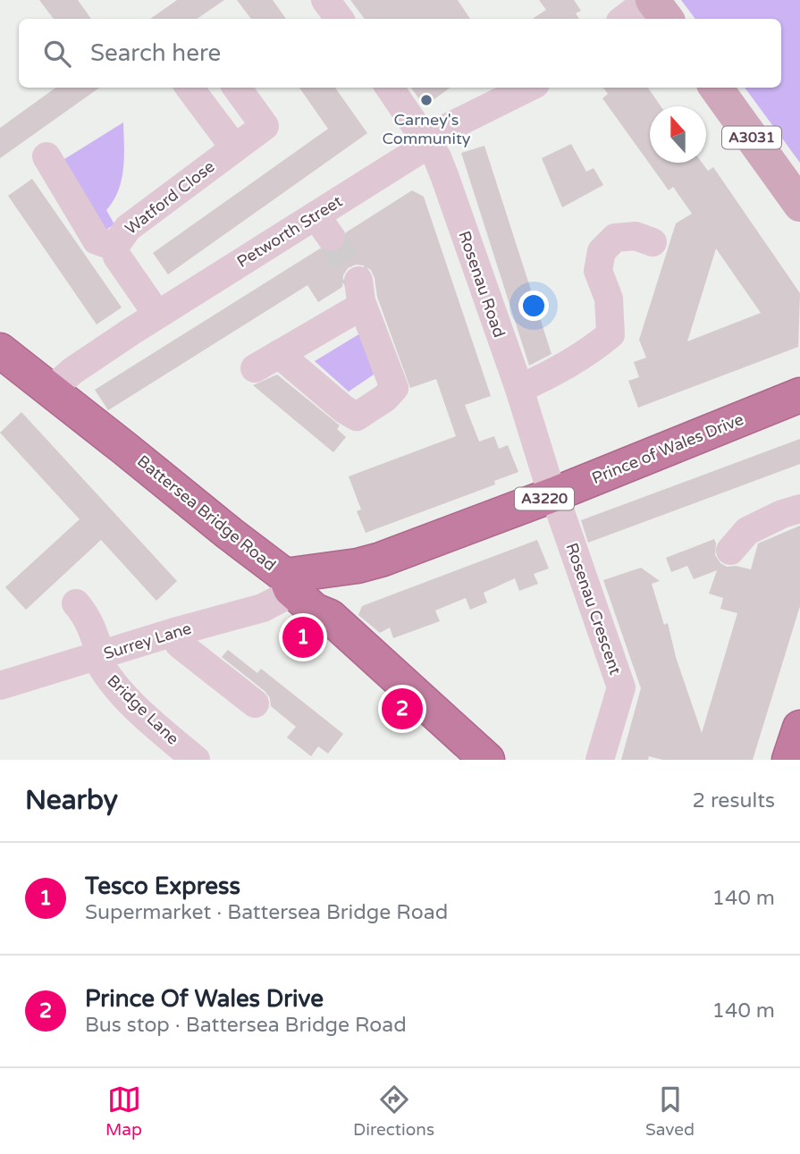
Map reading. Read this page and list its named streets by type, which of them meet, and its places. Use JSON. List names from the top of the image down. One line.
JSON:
{"streets":{"highway":["Prince of Wales Drive","A3220","Battersea Bridge Road"],"main road":["A3031"],"street":["Watford Close","Petworth Street","Rosenau Road","Rosenau Crescent","Surrey Lane","Bridge Lane"]},"crossings":[["Watford Close","Petworth Street"],["Petworth Street","Rosenau Road"],["Petworth Street","Battersea Bridge Road"],["Rosenau Road","Prince of Wales Drive"],["Rosenau Road","Rosenau Crescent"],["Prince of Wales Drive","Battersea Bridge Road"],["Prince of Wales Drive","Rosenau Crescent"],["Prince of Wales Drive","Surrey Lane"],["Battersea Bridge Road","Surrey Lane"],["Surrey Lane","Bridge Lane"]],"places":["Carney's Community"],"north":"top","page":{"search":"Search here","pins":["1","2"],"heading":["Nearby","2 results"],"list":[{"mark":"1","name":"Tesco Express","note":"Supermarket · Battersea Bridge Road","value":"140 m"},{"mark":"2","name":"Prince Of Wales Drive","note":"Bus stop · Battersea Bridge Road","value":"140 m"}],"nav":["Map","Directions","Saved"]}}
